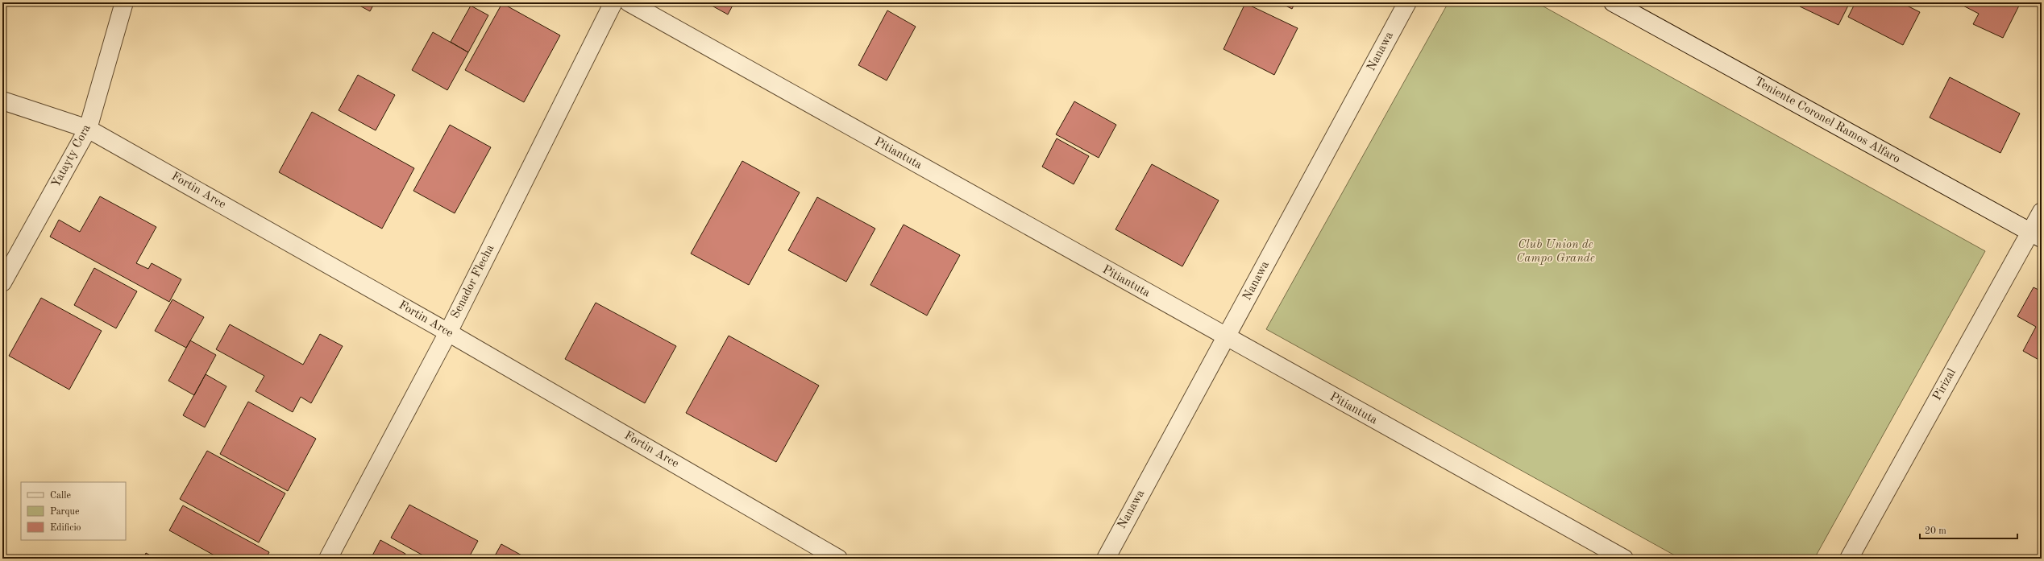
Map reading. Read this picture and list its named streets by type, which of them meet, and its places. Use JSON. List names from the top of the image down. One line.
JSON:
{"streets":{"street":["Nanawa","Teniente Coronel Ramos Alfaro","Pitiantuta","Yatayty Cora","Fortin Arce","Senador Flecha","Pirizal"]},"crossings":[["Nanawa","Pitiantuta"],["Teniente Coronel Ramos Alfaro","Pirizal"],["Yatayty Cora","Fortin Arce"],["Fortin Arce","Senador Flecha"]],"parks":["Club Union de Campo Grande"],"legend":["Calle","Parque","Edificio"],"scale_bar":"20 m"}
